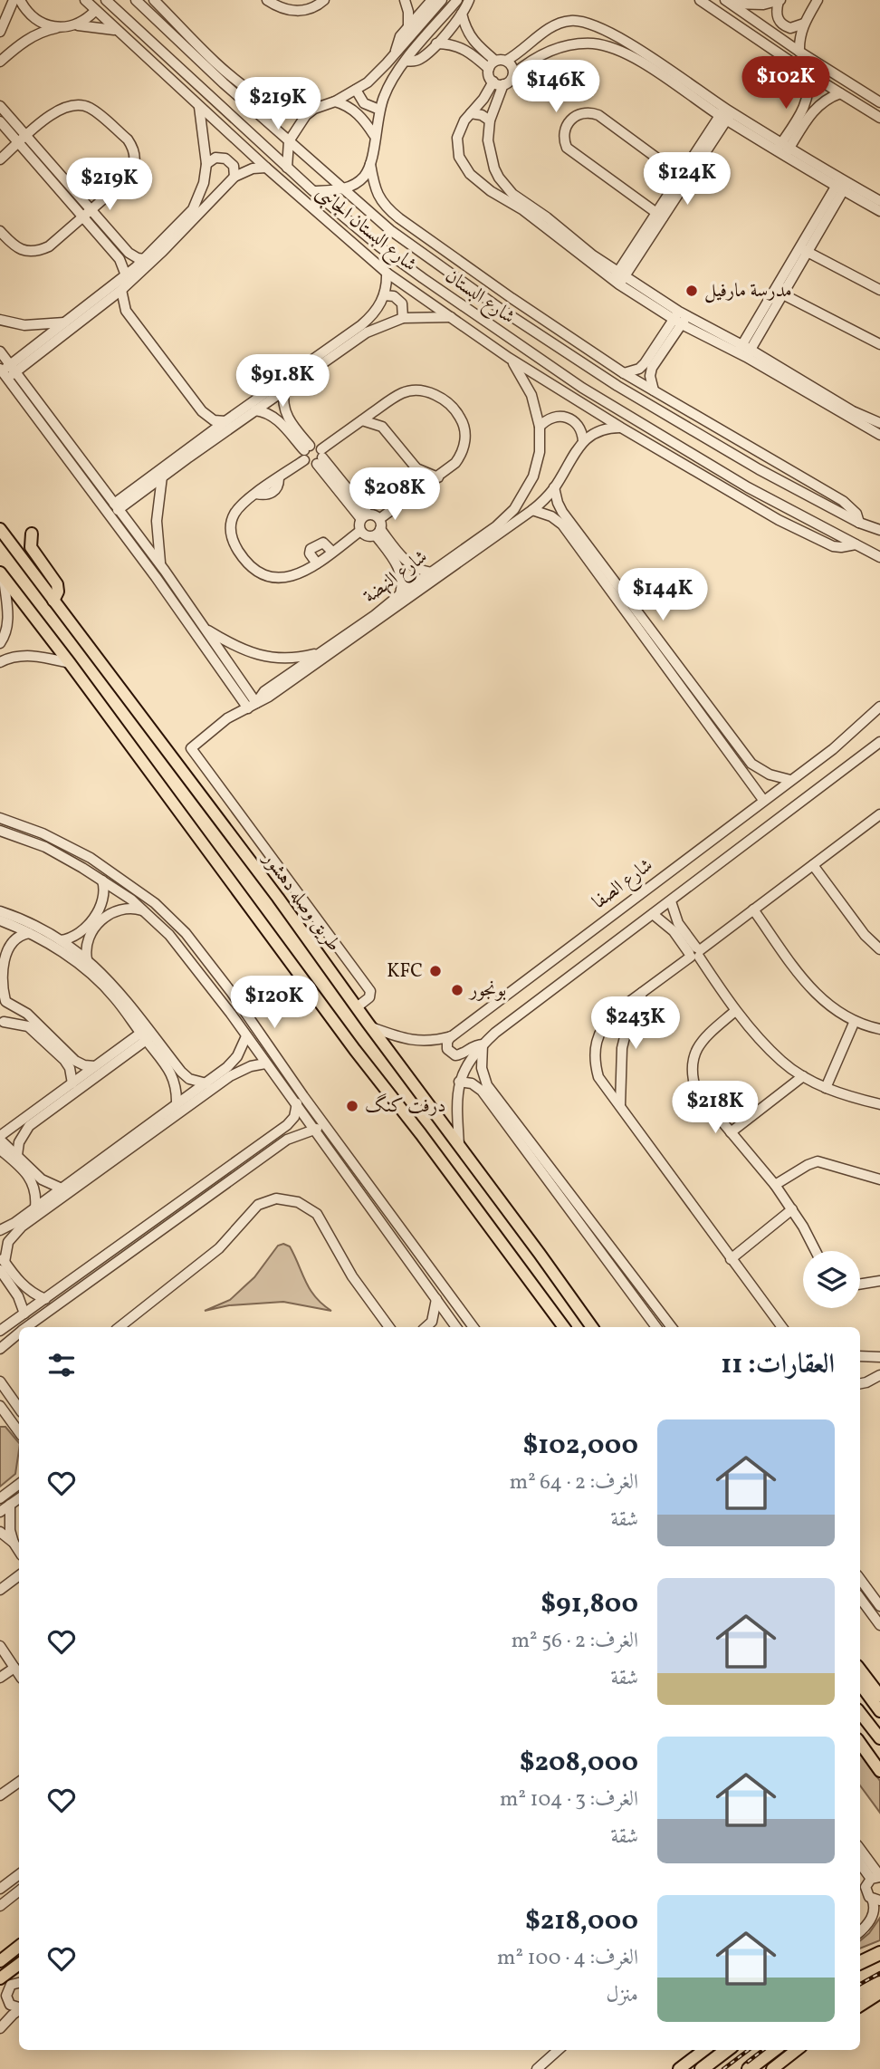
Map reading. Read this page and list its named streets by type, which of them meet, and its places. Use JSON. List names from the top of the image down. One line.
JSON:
{"streets":{"main road":["طريق وصله دهشور"],"street":["شارع البستان الجانبى","شارع البستان","شارع النهضة","شارع الصفا"]},"crossings":[["شارع البستان الجانبى","شارع البستان"],["شارع البستان الجانبى","شارع النهضة"],["شارع الصفا","طريق وصله دهشور"]],"places":["مدرسة مارفيل","KFC","بونجور","درفت كنگ"],"page":{"price":["$102K","$146K","$219K","$124K","$219K","$91.8K","$208K","$144K","$120K","$243K","$218K"],"heading":"العقارات: 11","list":[{"name":"$102,000","note":"الغرف: 2 · 64 m² · شقة"},{"name":"$91,800","note":"الغرف: 2 · 56 m² · شقة"},{"name":"$208,000","note":"الغرف: 3 · 104 m² · شقة"},{"name":"$218,000","note":"الغرف: 4 · 100 m² · منزل"}]}}
